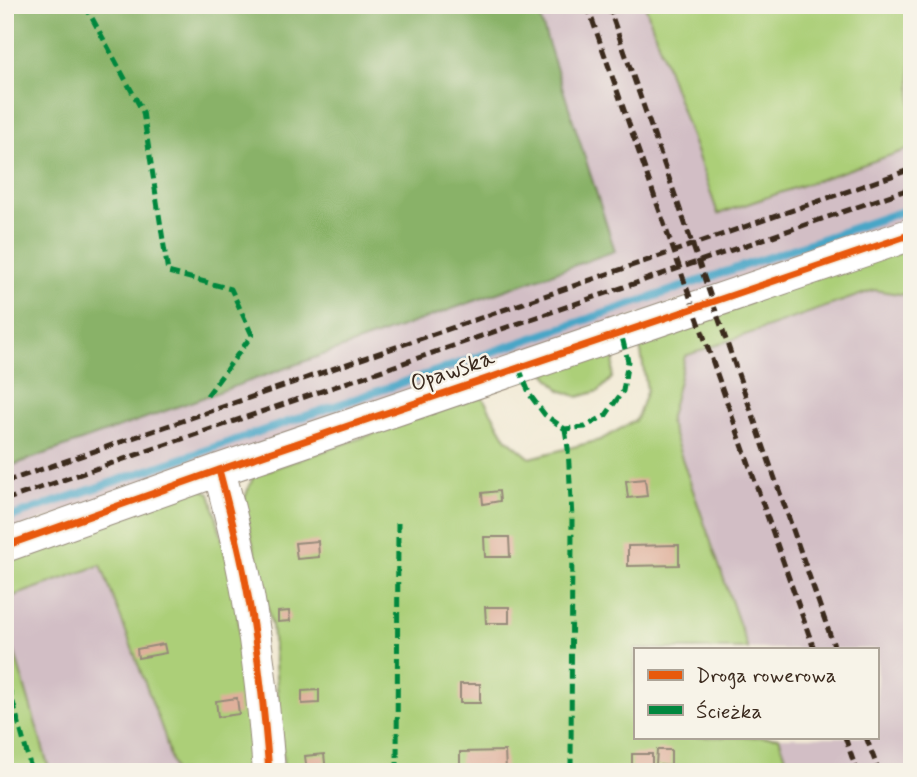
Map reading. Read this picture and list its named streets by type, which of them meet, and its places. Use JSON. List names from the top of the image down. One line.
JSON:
{"streets":{"street":["Opawska"]},"legend":["Droga rowerowa","Ścieżka"]}
